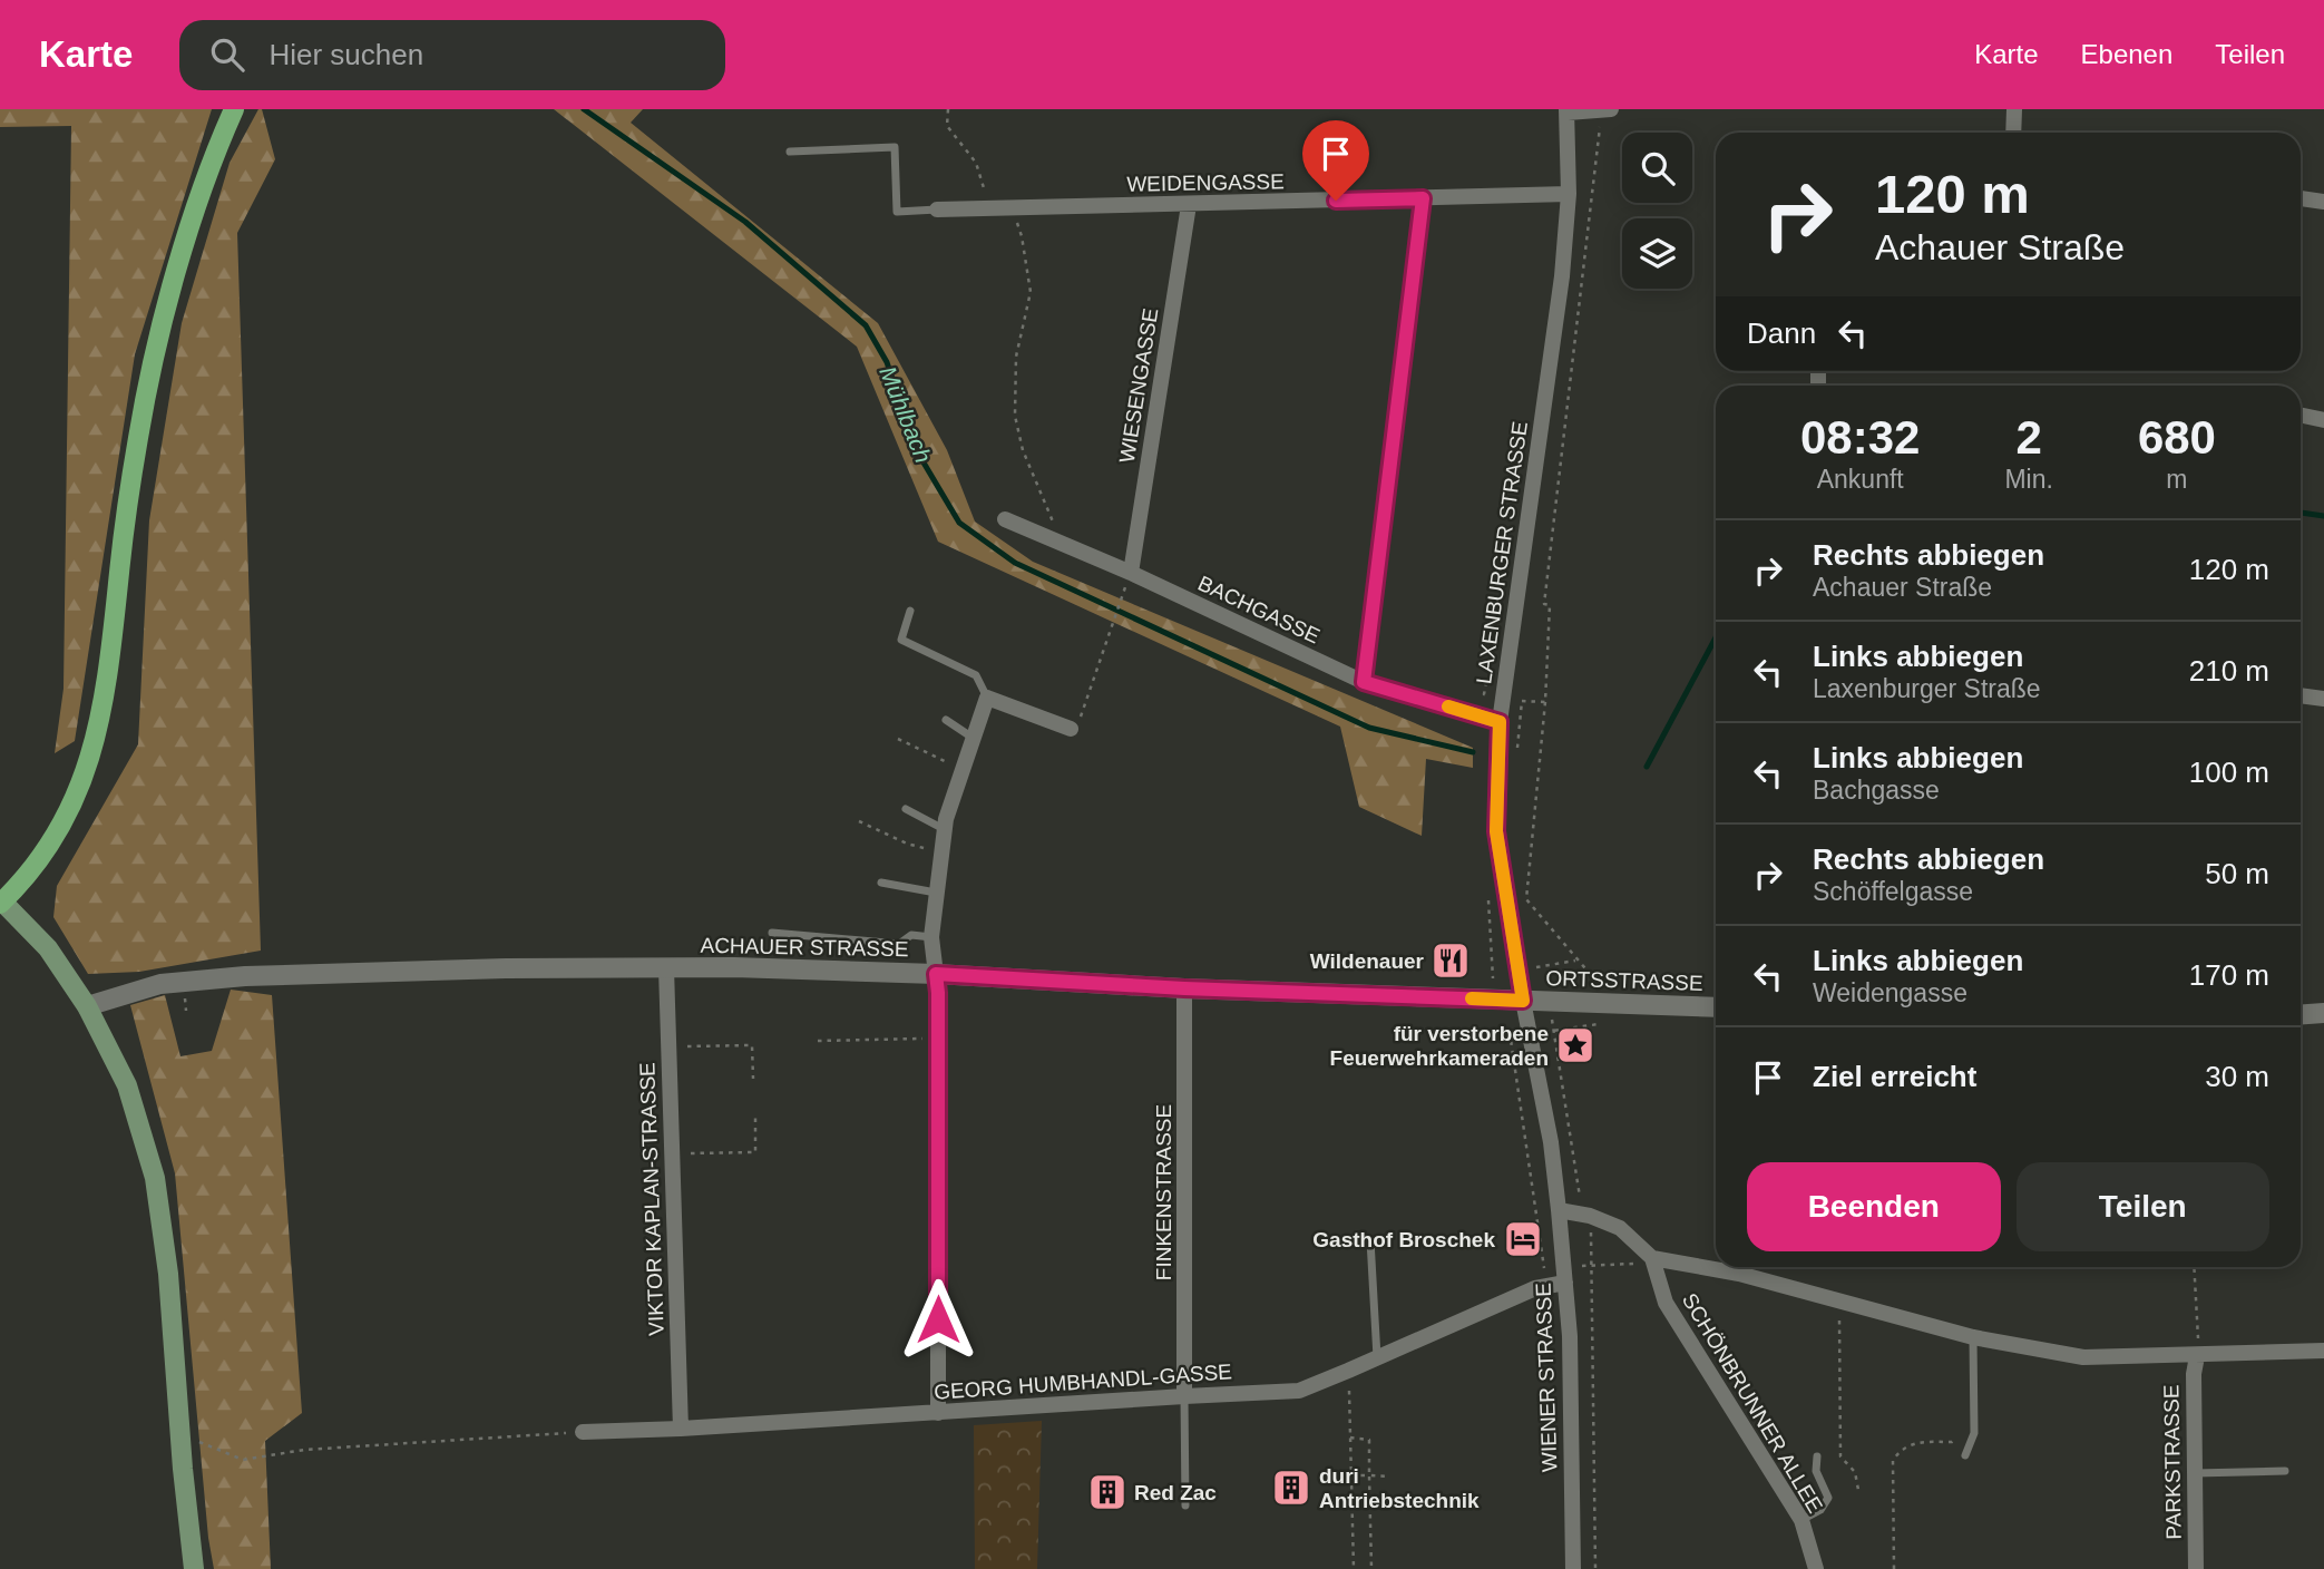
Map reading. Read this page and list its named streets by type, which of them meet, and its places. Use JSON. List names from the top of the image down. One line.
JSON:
{"streets":{"street":["WEIDENGASSE","WIESENGASSE","LAXENBURGER STRASSE","BACHGASSE","ACHAUER STRASSE","ORTSSTRASSE","FINKENSTRASSE","VIKTOR KAPLAN-STRASSE","WIENER STRASSE","GEORG HUMBHANDL-GASSE","SCHÖNBRUNNER ALLEE","PARKSTRASSE"]},"crossings":[["WEIDENGASSE","WIESENGASSE"],["WEIDENGASSE","LAXENBURGER STRASSE"],["WIESENGASSE","BACHGASSE"],["LAXENBURGER STRASSE","BACHGASSE"],["LAXENBURGER STRASSE","ACHAUER STRASSE"],["LAXENBURGER STRASSE","ORTSSTRASSE"],["LAXENBURGER STRASSE","WIENER STRASSE"],["ACHAUER STRASSE","ORTSSTRASSE"],["ACHAUER STRASSE","FINKENSTRASSE"],["ACHAUER STRASSE","VIKTOR KAPLAN-STRASSE"],["ACHAUER STRASSE","WIENER STRASSE"],["ORTSSTRASSE","WIENER STRASSE"],["FINKENSTRASSE","GEORG HUMBHANDL-GASSE"],["VIKTOR KAPLAN-STRASSE","GEORG HUMBHANDL-GASSE"],["WIENER STRASSE","GEORG HUMBHANDL-GASSE"]],"water":["Mühlbach"],"places":{"restaurant":["Wildenauer"],"place":["für verstorbene Feuerwehrkameraden"],"hotel":["Gasthof Broschek"],"building":["duri Antriebstechnik","Red Zac"]},"page":{"header":"Karte","search":"Hier suchen","nav":["Karte","Ebenen","Teilen"],"turn":["120 m","Achauer Straße"],"then":"Dann","eta":["08:32","Ankunft","2","Min.","680","m"],"list":[{"name":"Rechts abbiegen","note":"Achauer Straße","value":"120 m"},{"name":"Links abbiegen","note":"Laxenburger Straße","value":"210 m"},{"name":"Links abbiegen","note":"Bachgasse","value":"100 m"},{"name":"Rechts abbiegen","note":"Schöffelgasse","value":"50 m"},{"name":"Links abbiegen","note":"Weidengasse","value":"170 m"},{"name":"Ziel erreicht","value":"30 m"}],"buttons":["Beenden","Teilen"]}}
